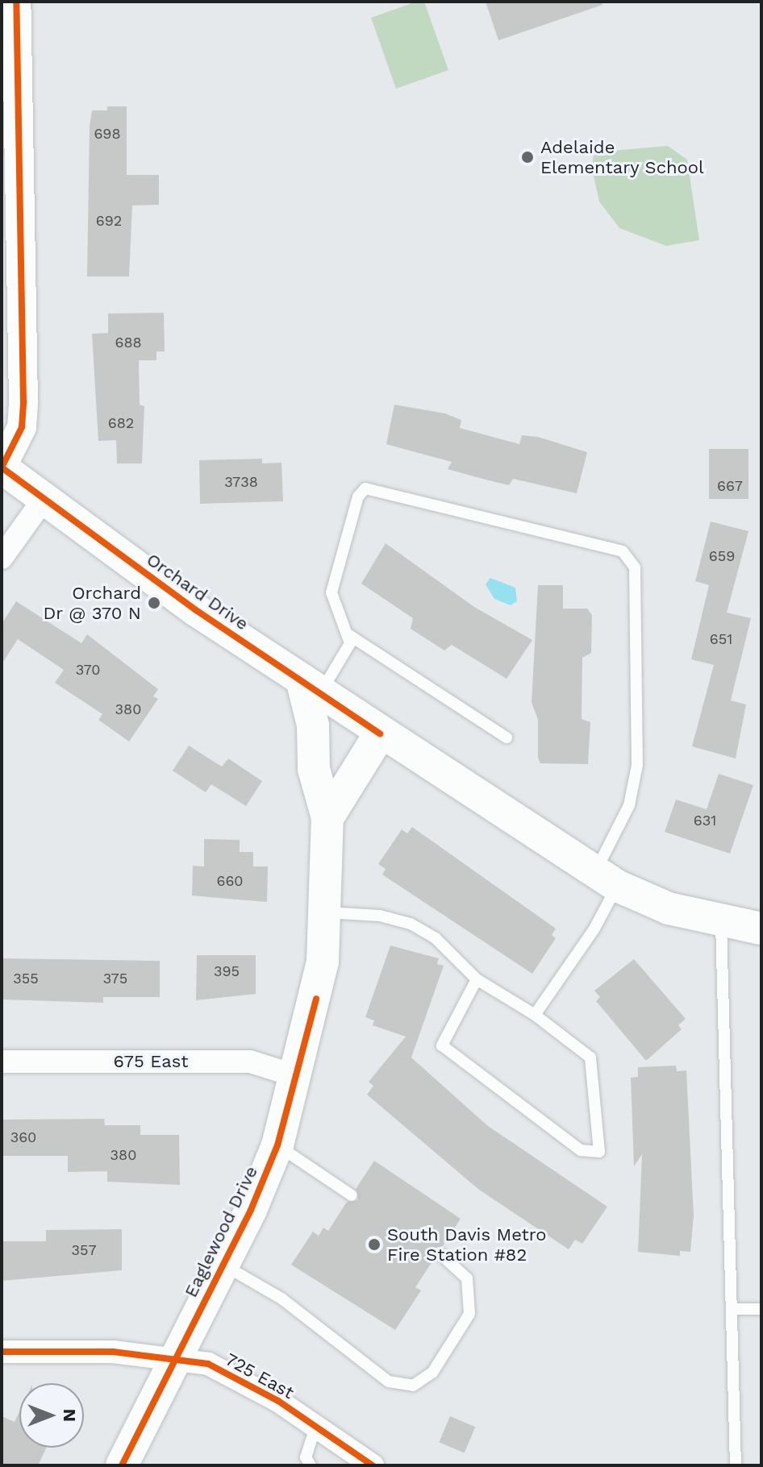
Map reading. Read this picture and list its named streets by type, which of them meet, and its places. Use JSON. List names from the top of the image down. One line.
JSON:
{"streets":{"main road":["Orchard Drive","Eaglewood Drive"],"street":["675 East","725 East"]},"crossings":[["675 East","Eaglewood Drive"],["Eaglewood Drive","725 East"]],"places":["Adelaide Elementary School","Orchard Dr @ 370 N","South Davis Metro Fire Station #82"],"house_numbers":["698","692","688","682","3738","667","659","651","370","380","631","660","395","355","375","360","380","357"],"north":"right"}
